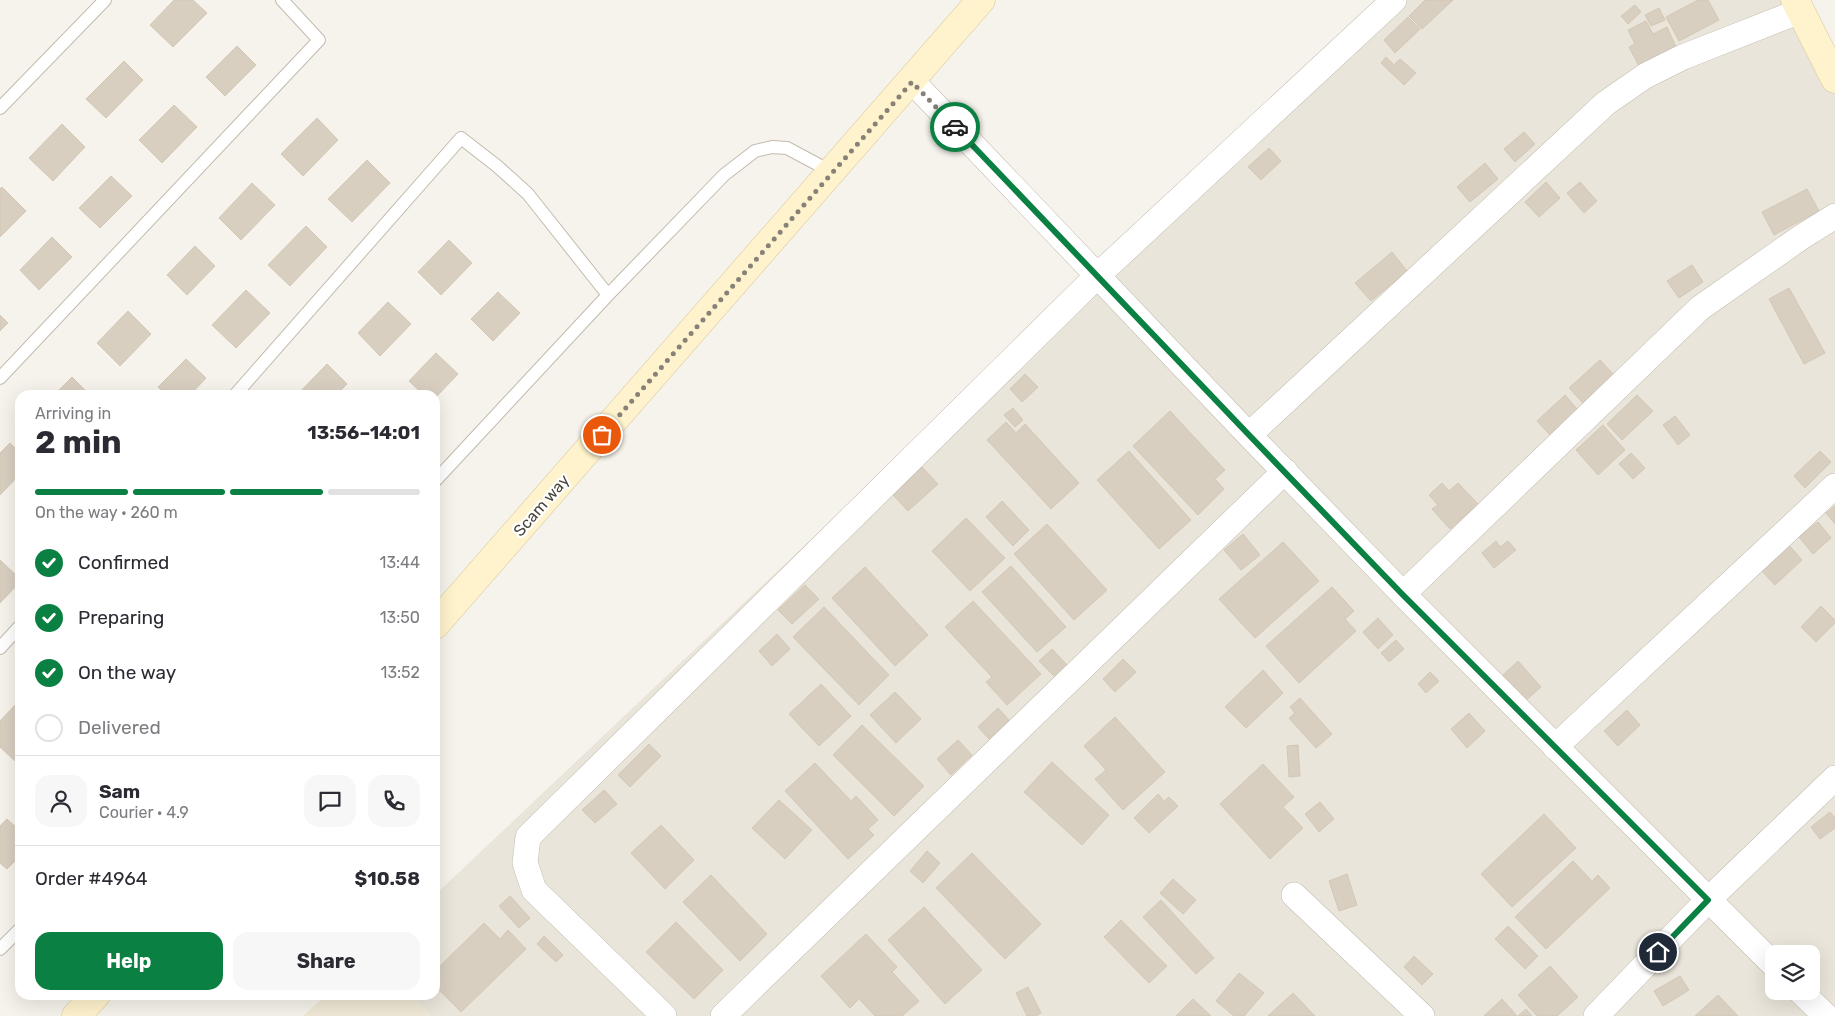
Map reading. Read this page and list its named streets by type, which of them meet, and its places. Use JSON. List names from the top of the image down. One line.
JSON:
{"streets":{"street":["Scam way"]},"page":{"heading":["2 min","Arriving in","13:56–14:01"],"panel":["Sam","Courier · 4.9","Order #4964","$10.58"],"bar":"On the way · 260 m","list":[["Confirmed","13:44"],["Preparing","13:50"],["On the way","13:52"],"Delivered"],"buttons":["Help","Share"]}}
